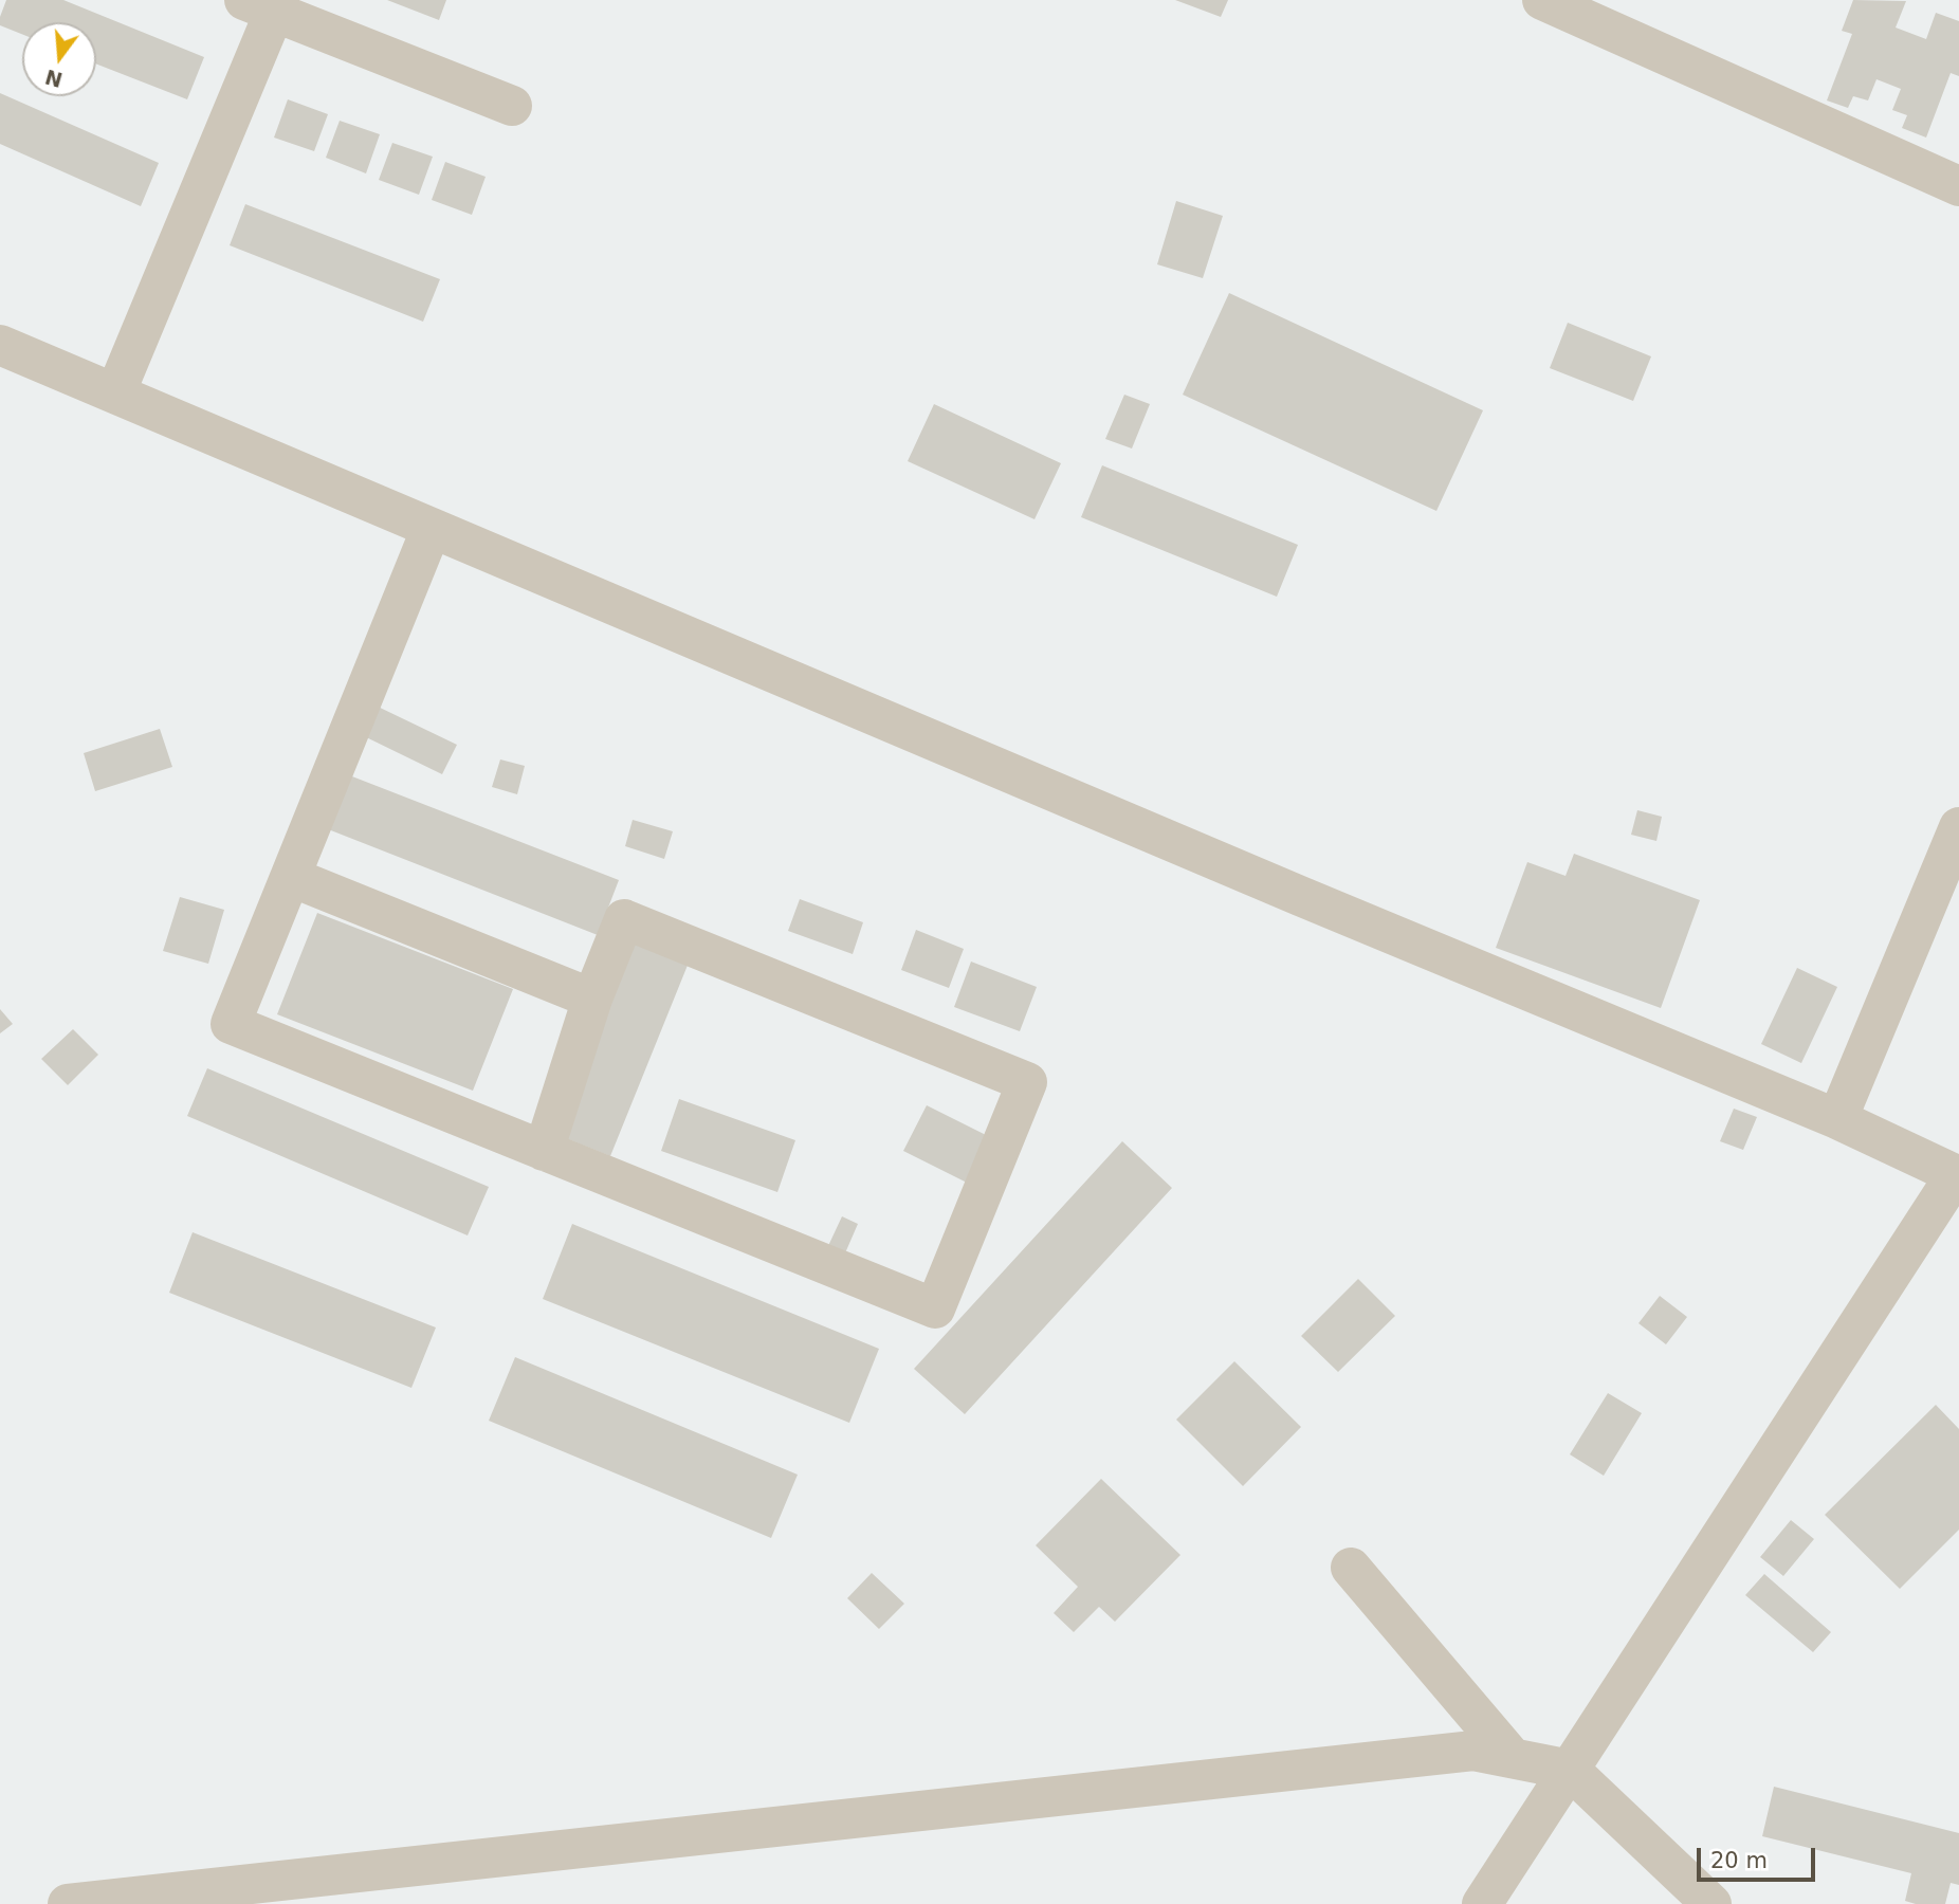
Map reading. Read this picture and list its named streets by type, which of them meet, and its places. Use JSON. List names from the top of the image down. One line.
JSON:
{"scale_bar":"20 m","north":"bottom"}
